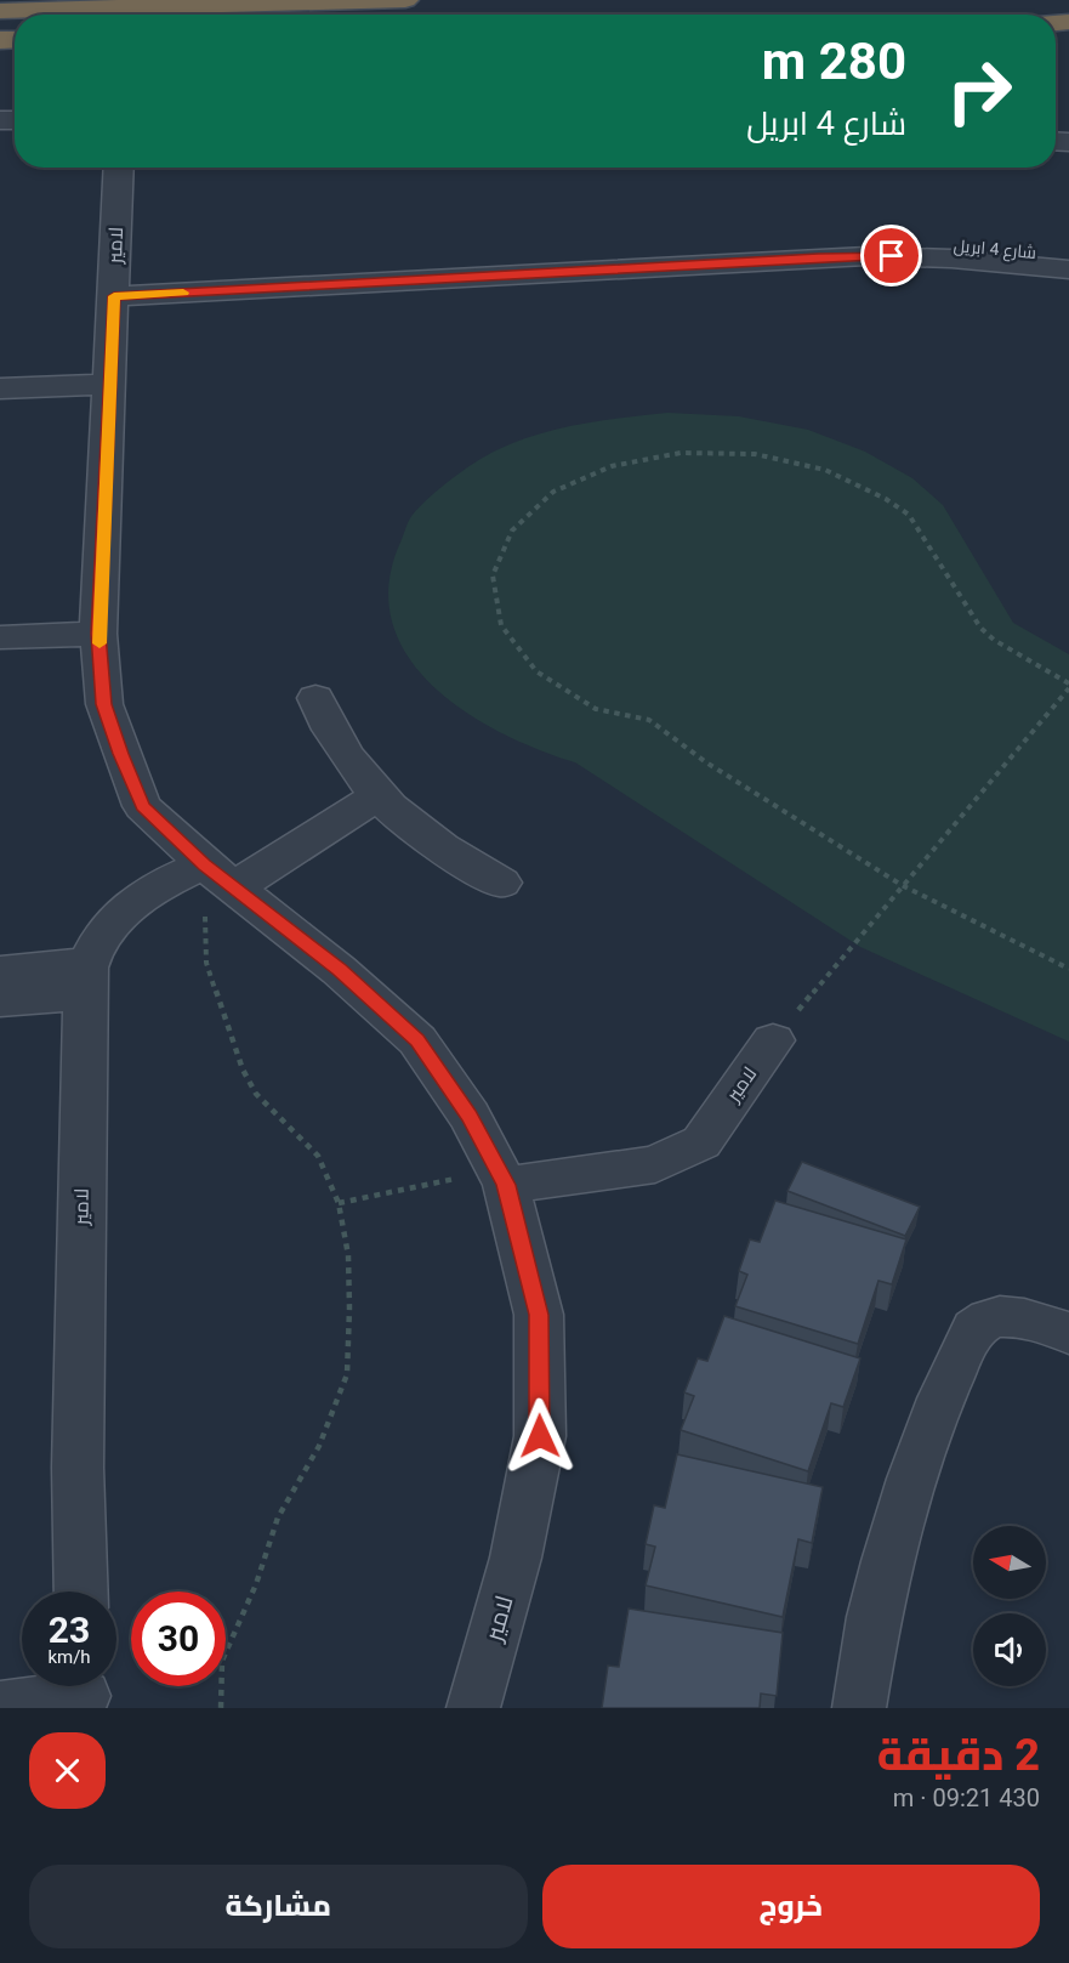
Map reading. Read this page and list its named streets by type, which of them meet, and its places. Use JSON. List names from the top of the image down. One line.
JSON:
{"streets":{"street":["لامير","شارع 4 ابريل"]},"crossings":[["لامير","شارع 4 ابريل"]],"north":"left","page":{"turn":["280 m","شارع 4 ابريل"],"speed":"23 km/h","limit":"30","heading":["2 دقيقة","430 m · 09:21"],"buttons":["خروج","مشاركة"]}}
